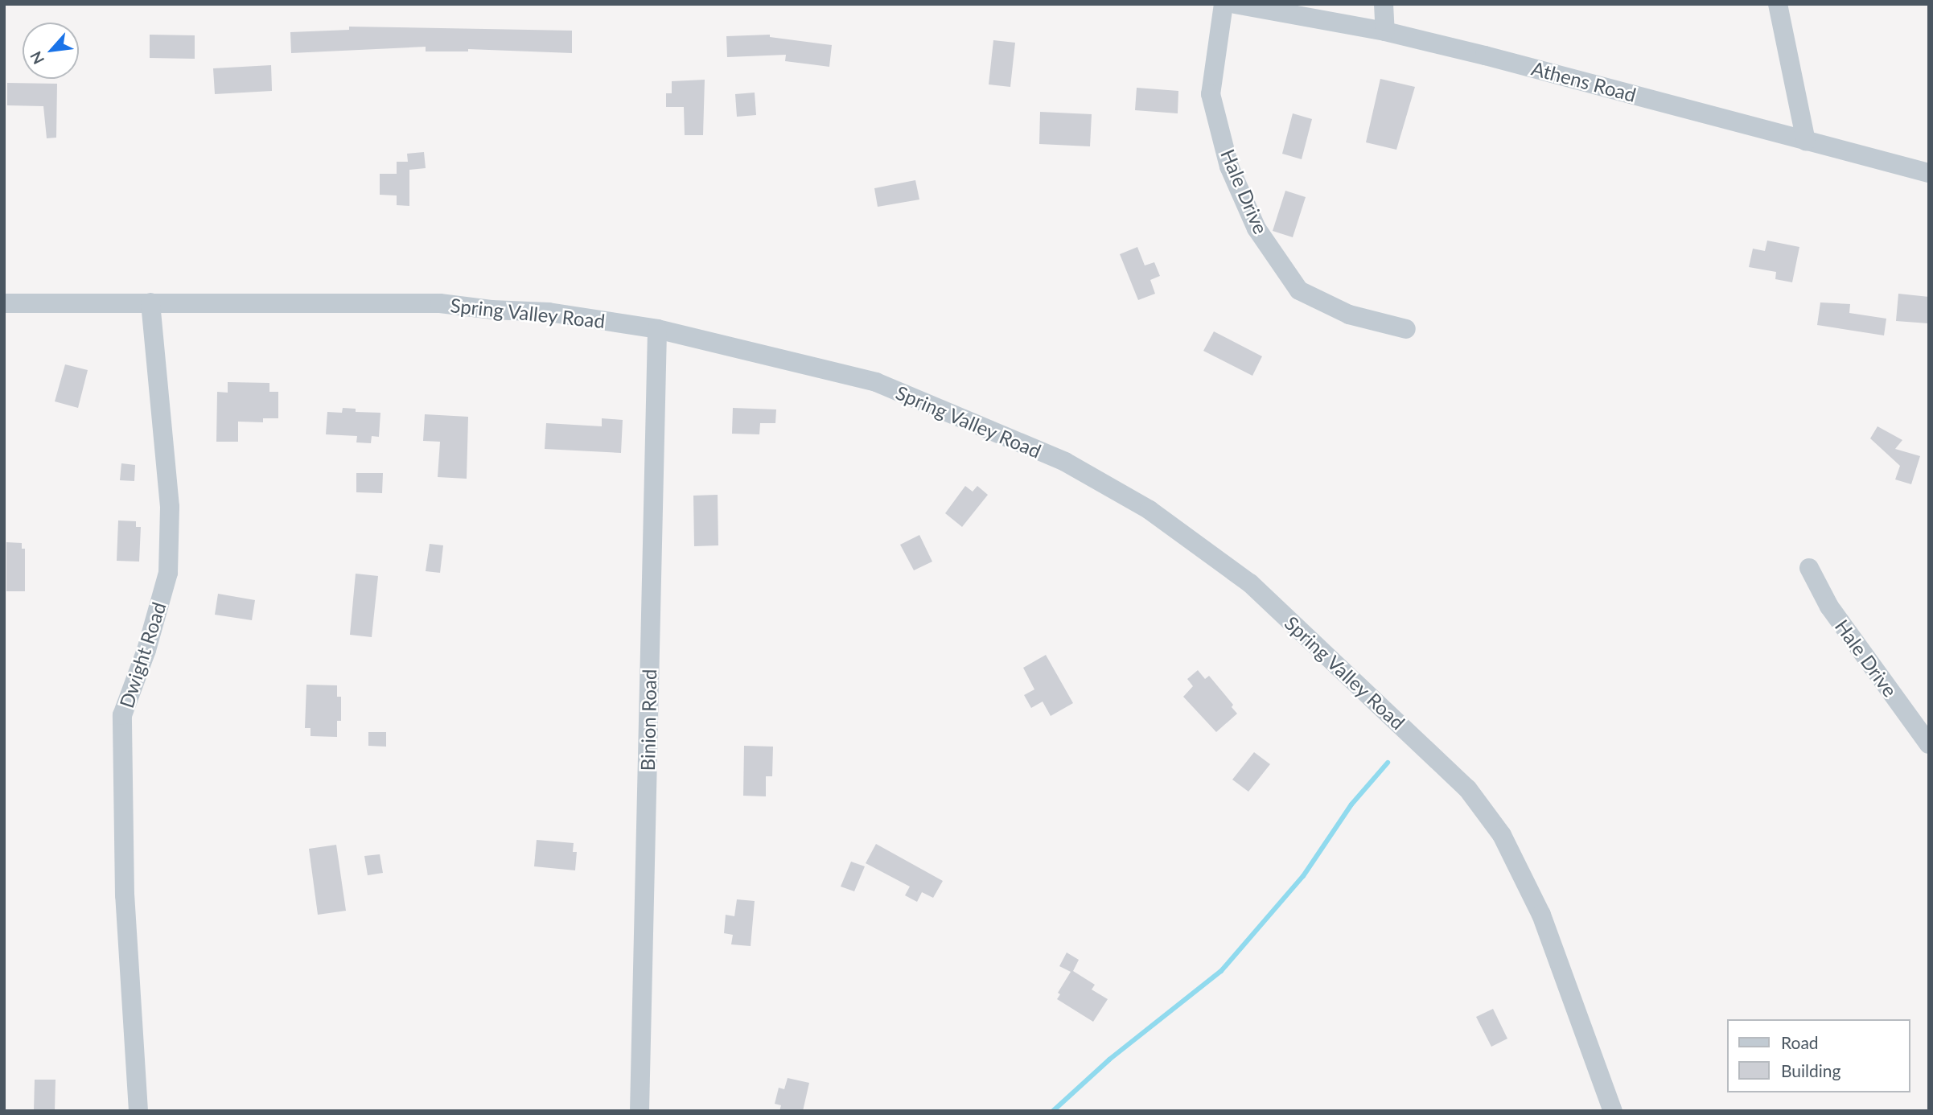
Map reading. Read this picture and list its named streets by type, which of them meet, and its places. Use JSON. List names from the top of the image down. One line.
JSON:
{"streets":{"street":["Athens Road","Hale Drive","Spring Valley Road","Dwight Road","Binion Road"]},"crossings":[["Spring Valley Road","Dwight Road"],["Spring Valley Road","Binion Road"]],"legend":["Road","Building"],"north":"bottom left"}
